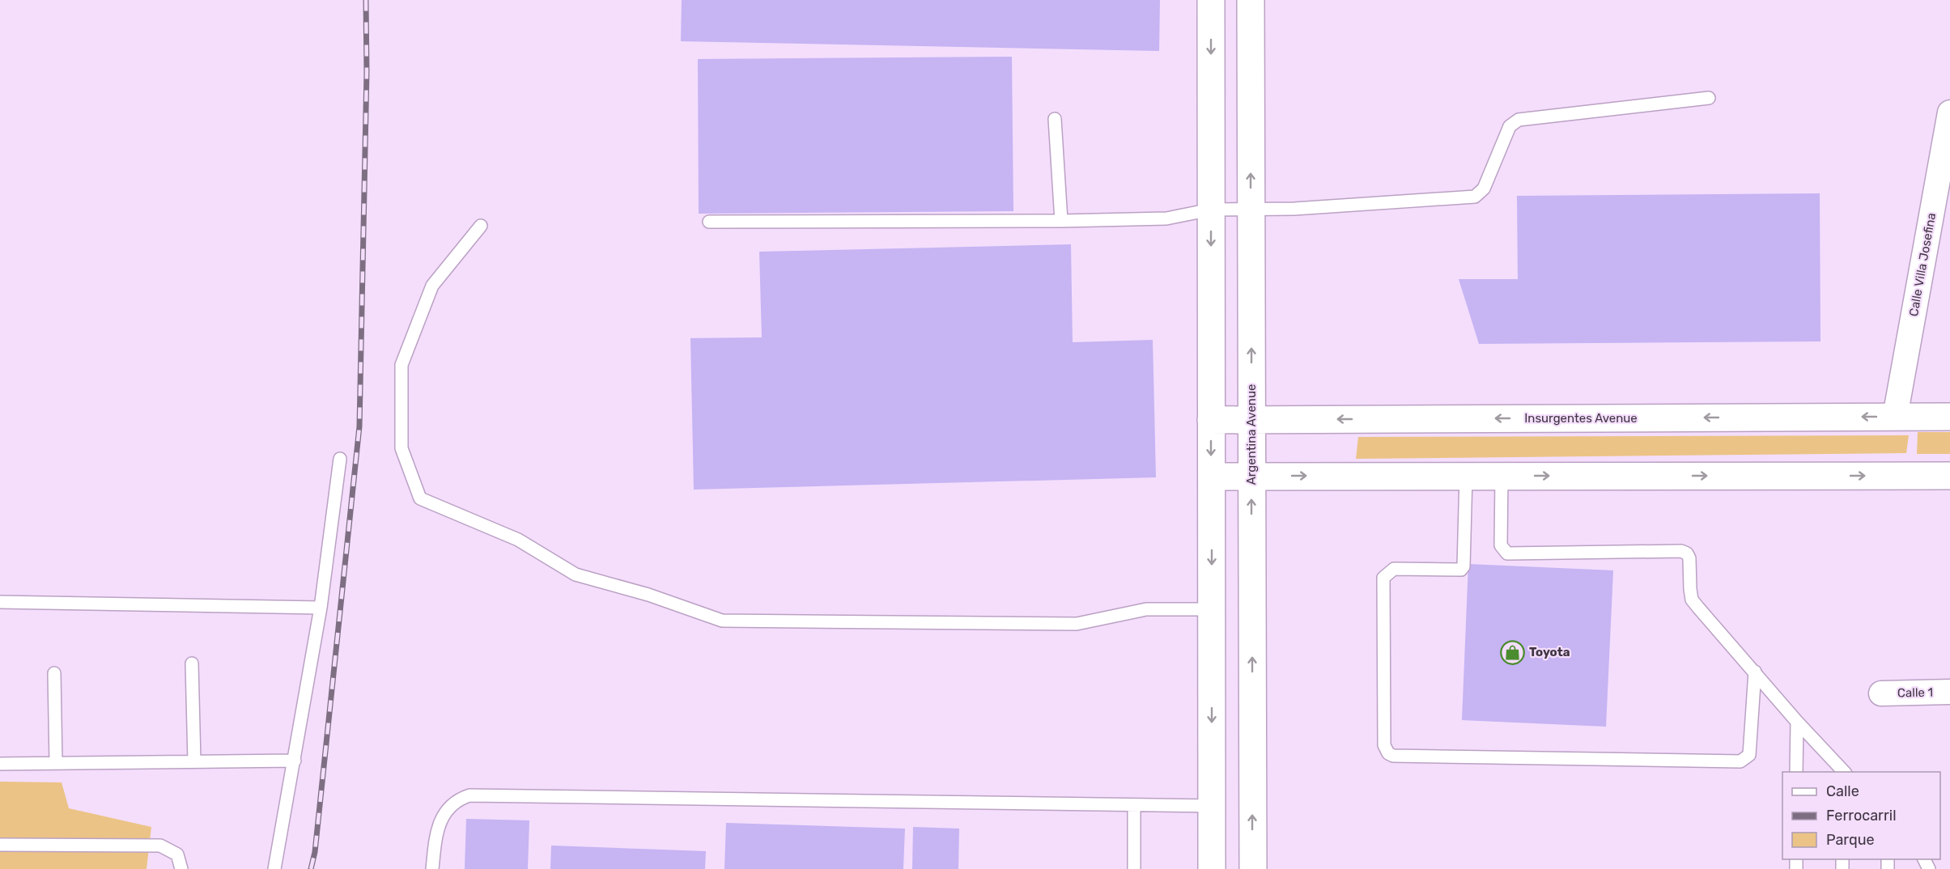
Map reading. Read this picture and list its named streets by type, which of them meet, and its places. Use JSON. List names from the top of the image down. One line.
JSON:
{"streets":{"main road":["Insurgentes Avenue","Argentina Avenue"],"street":["Calle Villa Josefina","Calle 1"]},"crossings":[["Calle Villa Josefina","Insurgentes Avenue"],["Insurgentes Avenue","Argentina Avenue"]],"places":{"shop":["Toyota"]},"legend":["Calle","Ferrocarril","Parque"]}
